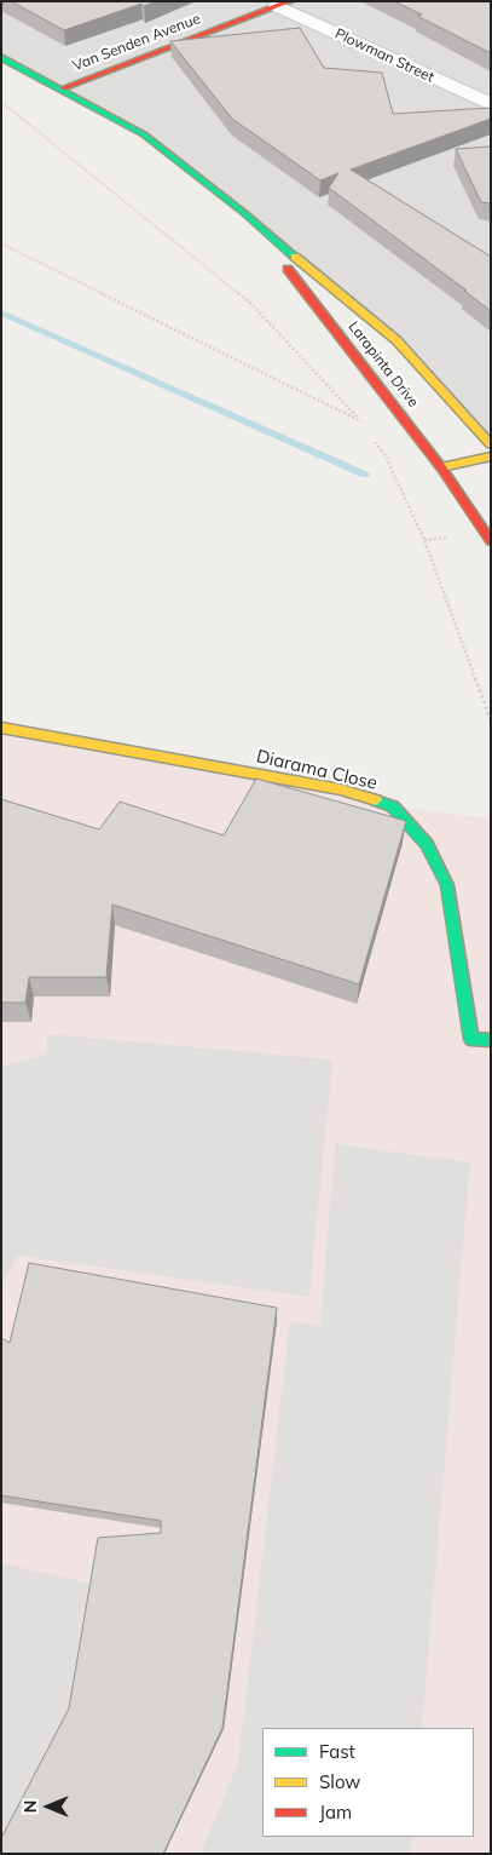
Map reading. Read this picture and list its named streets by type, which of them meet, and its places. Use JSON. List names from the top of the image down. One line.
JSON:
{"streets":{"main road":["Van Senden Avenue","Larapinta Drive","Diarama Close"],"street":["Plowman Street"]},"crossings":[["Van Senden Avenue","Plowman Street"],["Van Senden Avenue","Larapinta Drive"]],"legend":["Fast","Slow","Jam"],"north":"left"}
